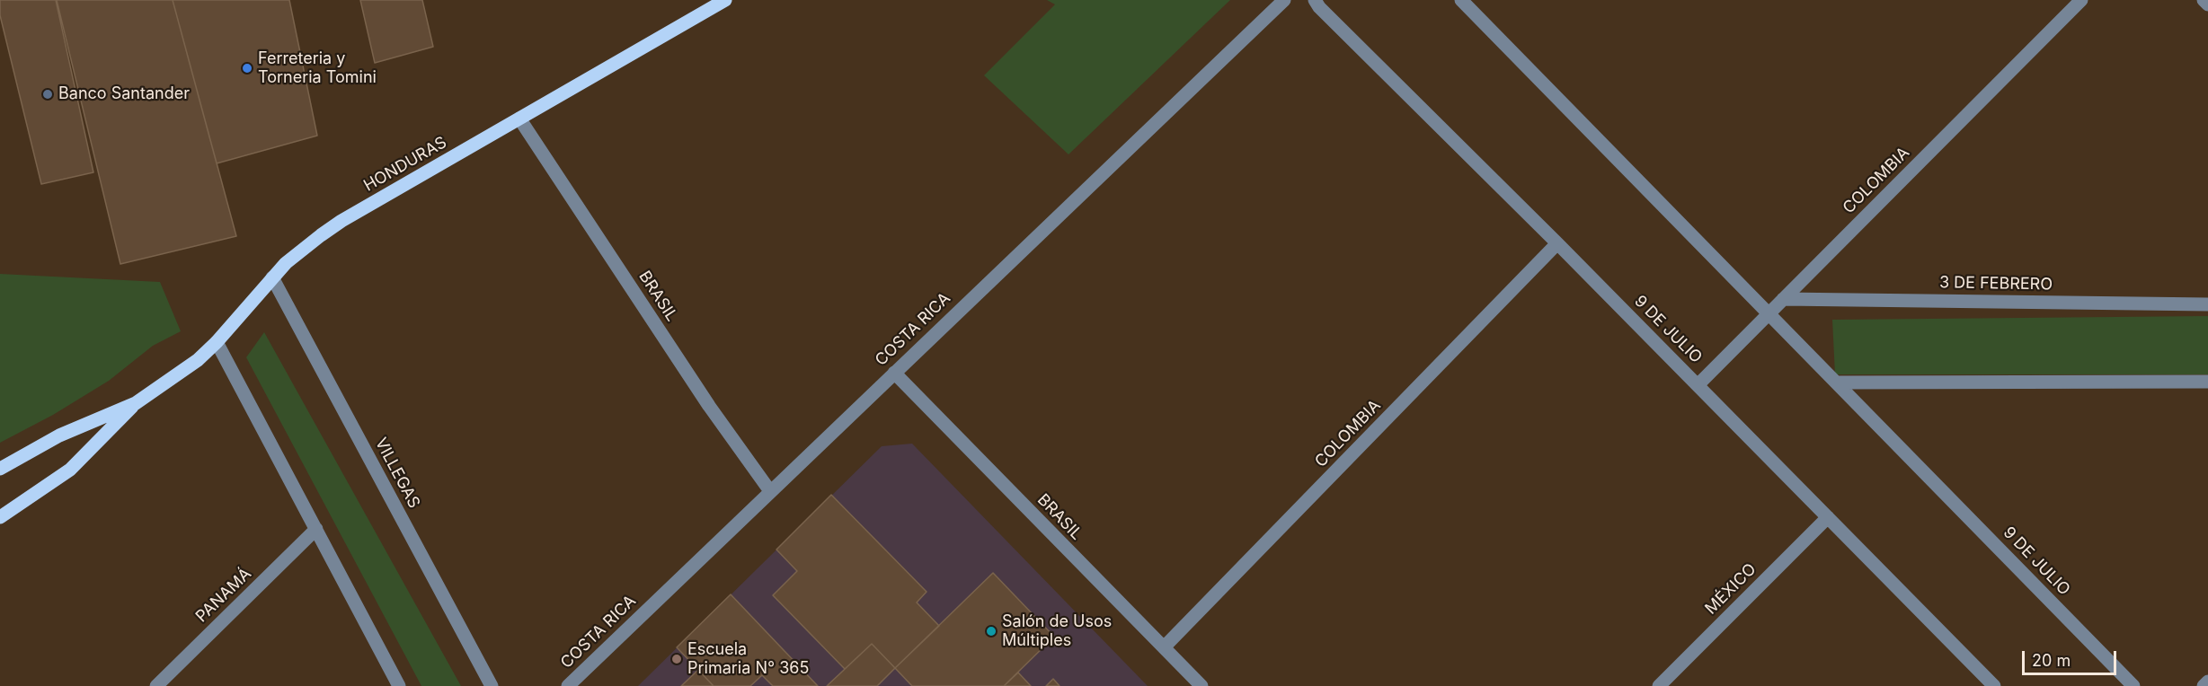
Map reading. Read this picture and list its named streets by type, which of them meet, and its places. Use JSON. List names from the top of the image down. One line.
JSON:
{"streets":{"main road":["HONDURAS"],"street":["COLOMBIA","3 DE FEBRERO","BRASIL","COSTA RICA","9 DE JULIO","VILLEGAS","MÉXICO","PANAMÁ"]},"crossings":[["HONDURAS","BRASIL"],["HONDURAS","VILLEGAS"],["COLOMBIA","3 DE FEBRERO"],["COLOMBIA","BRASIL"],["COLOMBIA","9 DE JULIO"],["BRASIL","COSTA RICA"],["9 DE JULIO","MÉXICO"]],"places":["Ferreteria y Torneria Tomini","Banco Santander","Salón de Usos Múltiples","Escuela Primaria N° 365"],"scale_bar":"20 m"}
